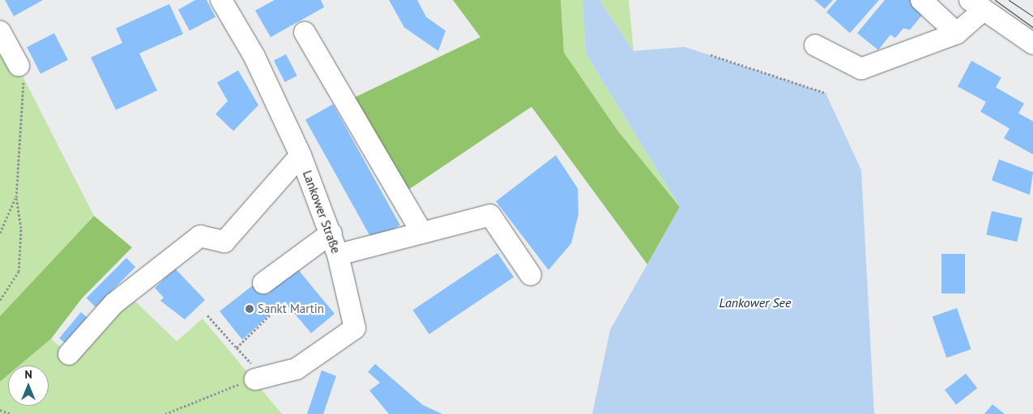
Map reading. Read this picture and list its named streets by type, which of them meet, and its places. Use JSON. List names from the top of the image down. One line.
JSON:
{"streets":{"street":["Lankower Straße"]},"water":["Lankower See"],"places":["Sankt Martin"],"north":"top"}
